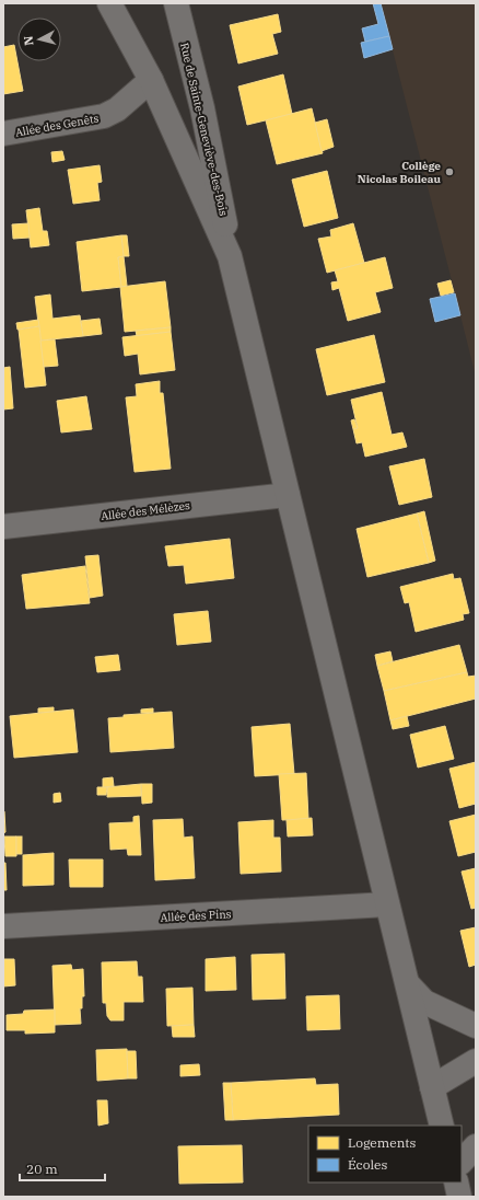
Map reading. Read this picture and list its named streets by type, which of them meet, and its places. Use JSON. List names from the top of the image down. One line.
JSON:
{"streets":{"main road":["Allée des Genêts","Rue de Sainte-Geneviève-des-Bois","Allée des Mélèzes","Allée des Pins"]},"places":["Collège Nicolas Boileau"],"legend":["Logements","Écoles"],"scale_bar":"20 m","north":"left"}
